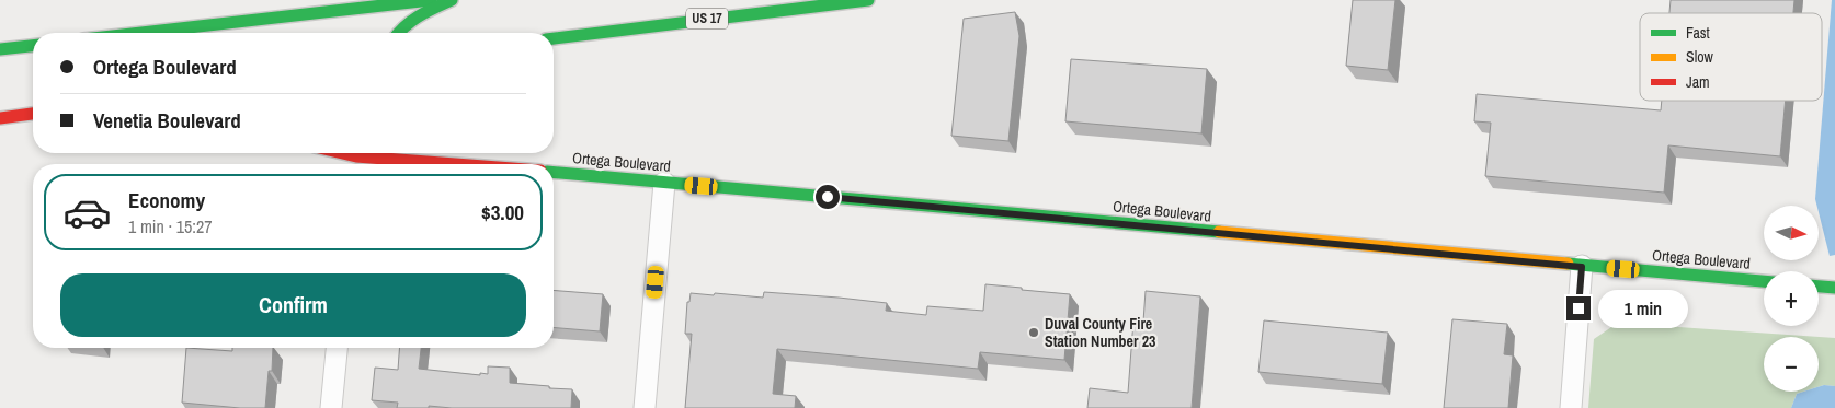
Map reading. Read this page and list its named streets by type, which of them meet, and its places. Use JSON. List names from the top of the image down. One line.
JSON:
{"streets":{"main road":["US 17","Ortega Boulevard"]},"places":["Duval County Fire Station Number 23"],"legend":["Fast","Slow","Jam"],"north":"right","page":{"banner":["Ortega Boulevard","Venetia Boulevard"],"list":[{"name":"Economy","note":"1 min · 15:27","value":"$3.00"}],"map_buttons":["+","−"],"buttons":"Confirm","bubble":"1 min"}}
